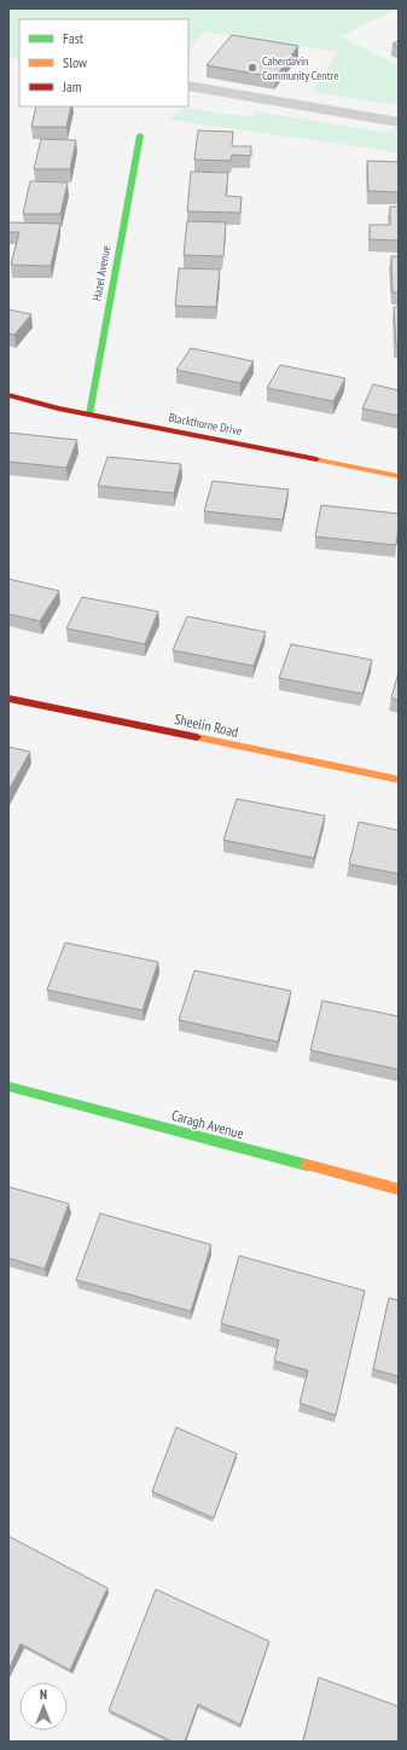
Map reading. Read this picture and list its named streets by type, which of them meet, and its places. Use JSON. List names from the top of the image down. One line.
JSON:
{"streets":{"street":["Hazel Avenue","Blackthorne Drive","Sheelin Road","Caragh Avenue"]},"crossings":[["Hazel Avenue","Blackthorne Drive"]],"places":["Caherdavin Community Centre"],"legend":["Fast","Slow","Jam"],"north":"top"}
